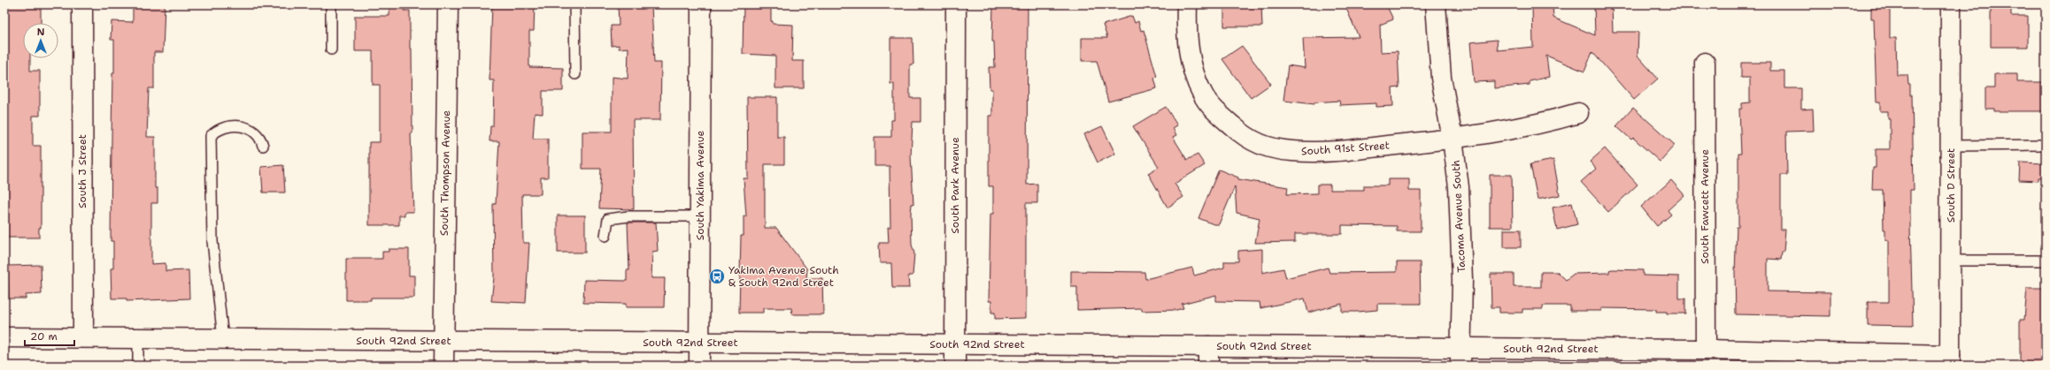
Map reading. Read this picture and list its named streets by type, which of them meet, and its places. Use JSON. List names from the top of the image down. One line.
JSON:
{"streets":{"street":["South 91st Street","South J Street","South Thompson Avenue","South Yakima Avenue","South Park Avenue","South D Street","South Fawcett Avenue","Tacoma Avenue South","South 92nd Street"]},"crossings":[["South 91st Street","Tacoma Avenue South"],["South J Street","South 92nd Street"],["South Thompson Avenue","South 92nd Street"],["South Yakima Avenue","South 92nd Street"],["South Park Avenue","South 92nd Street"],["South D Street","South 92nd Street"],["South Fawcett Avenue","South 92nd Street"],["Tacoma Avenue South","South 92nd Street"]],"places":{"bus stop":["Yakima Avenue South & South 92nd Street"]},"scale_bar":"20 m","north":"top"}
